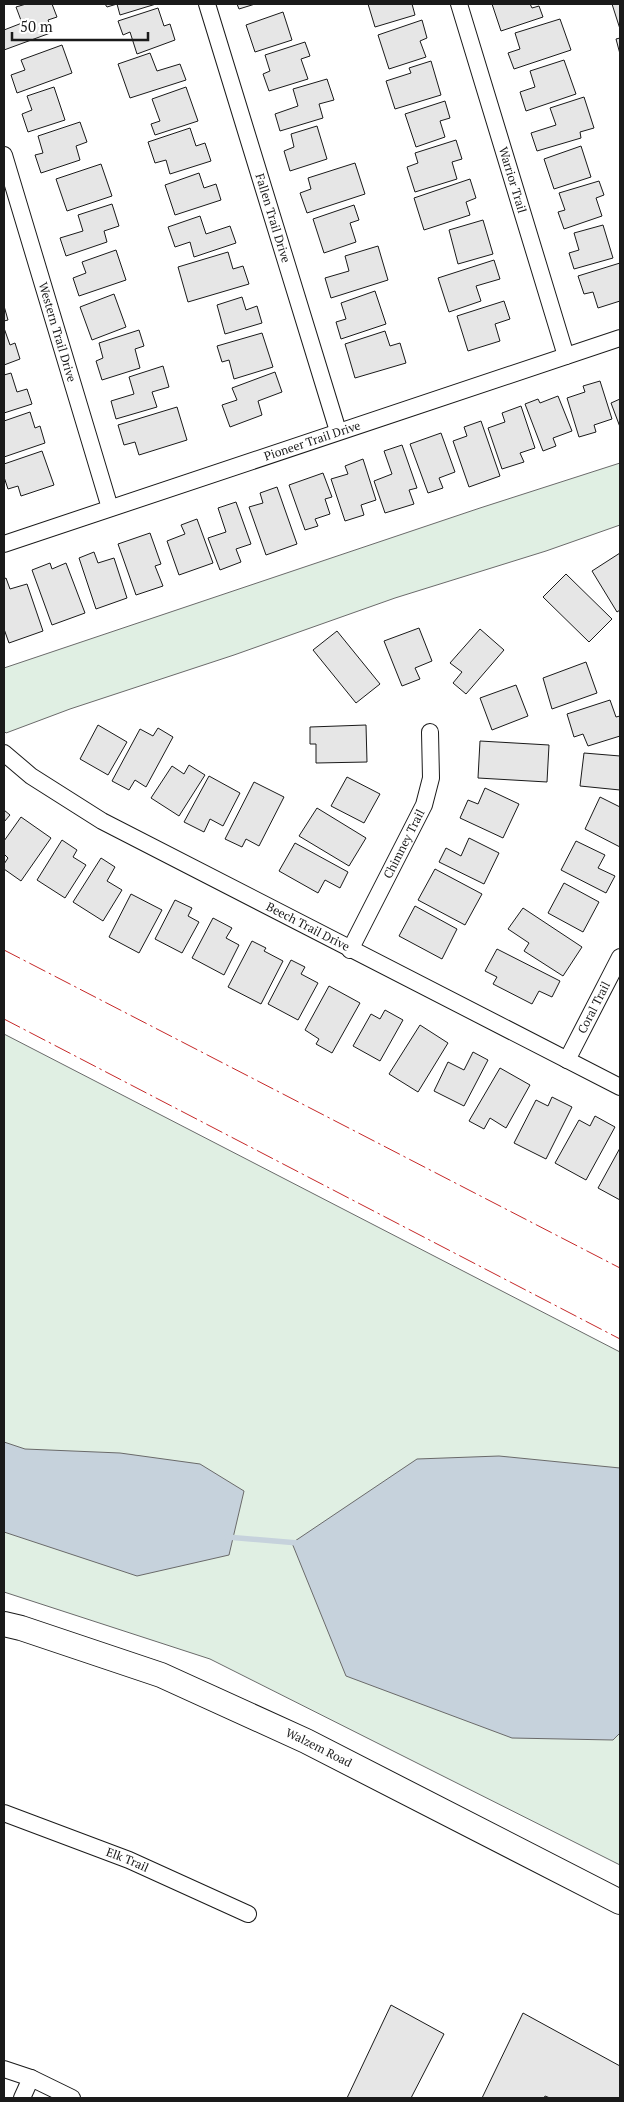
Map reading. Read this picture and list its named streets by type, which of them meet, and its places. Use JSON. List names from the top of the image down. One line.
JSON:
{"streets":{"main road":["Walzem Road"],"street":["Warrior Trail","Fallen Trail Drive","Western Trail Drive","Pioneer Trail Drive","Chimney Trail","Beech Trail Drive","Coral Trail","Elk Trail"]},"crossings":[["Warrior Trail","Pioneer Trail Drive"],["Fallen Trail Drive","Pioneer Trail Drive"],["Western Trail Drive","Pioneer Trail Drive"],["Chimney Trail","Beech Trail Drive"],["Beech Trail Drive","Coral Trail"]],"scale_bar":"50 m"}
